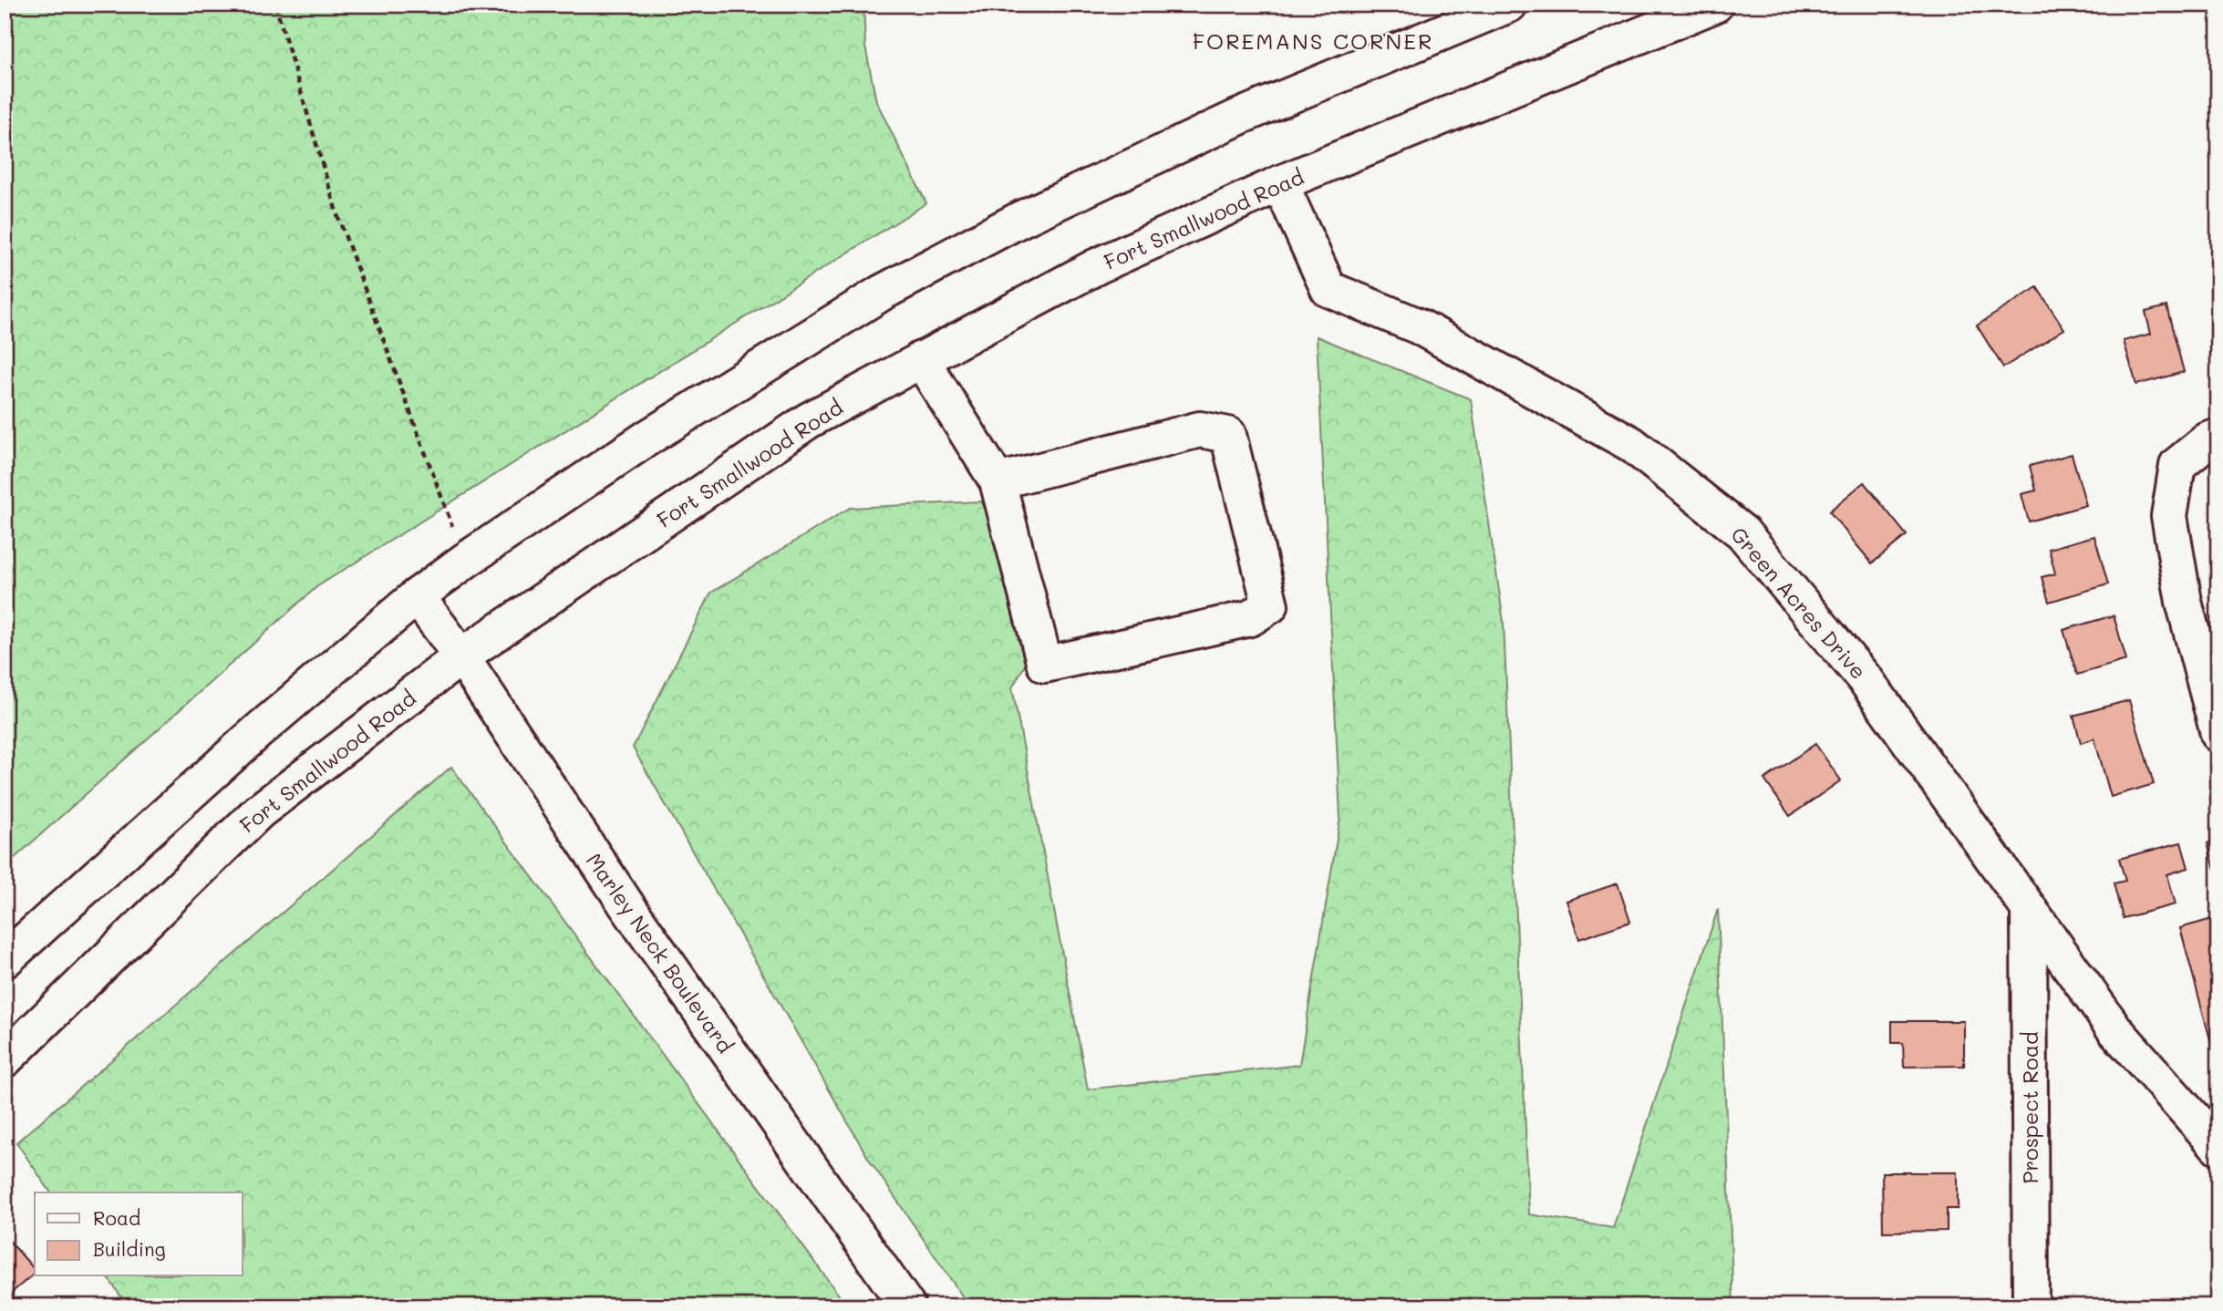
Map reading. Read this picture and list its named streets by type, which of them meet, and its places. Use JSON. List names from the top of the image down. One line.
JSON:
{"streets":{"main road":["Fort Smallwood Road","Green Acres Drive","Marley Neck Boulevard","Prospect Road"]},"crossings":[["Fort Smallwood Road","Green Acres Drive"],["Fort Smallwood Road","Marley Neck Boulevard"],["Green Acres Drive","Prospect Road"]],"districts":["FOREMANS CORNER"],"legend":["Road","Building"]}
